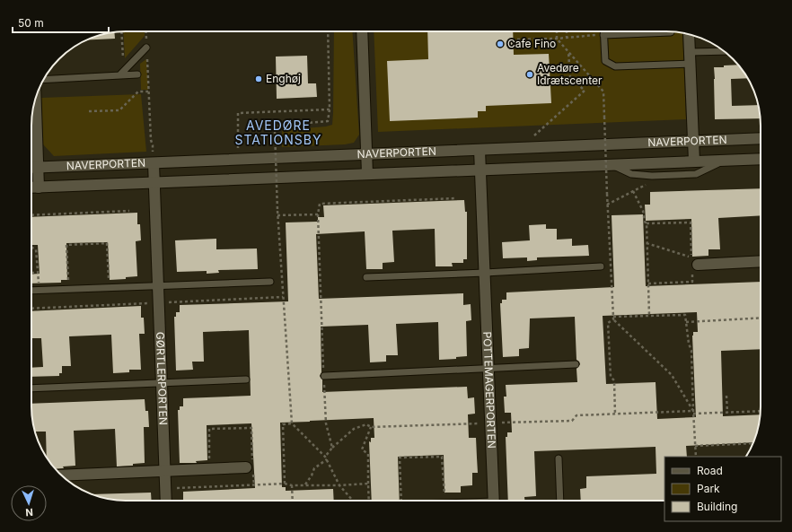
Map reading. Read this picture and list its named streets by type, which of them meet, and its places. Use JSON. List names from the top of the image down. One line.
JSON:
{"streets":{"street":["NAVERPORTEN","GØRTLERPORTEN","POTTEMAGERPORTEN"]},"crossings":[["NAVERPORTEN","GØRTLERPORTEN"],["NAVERPORTEN","POTTEMAGERPORTEN"]],"districts":["AVEDØRE STATIONSBY"],"places":["Cafe Fino","Avedøre Idrætscenter","Enghøj"],"legend":["Road","Park","Building"],"scale_bar":"50 m","north":"bottom"}
